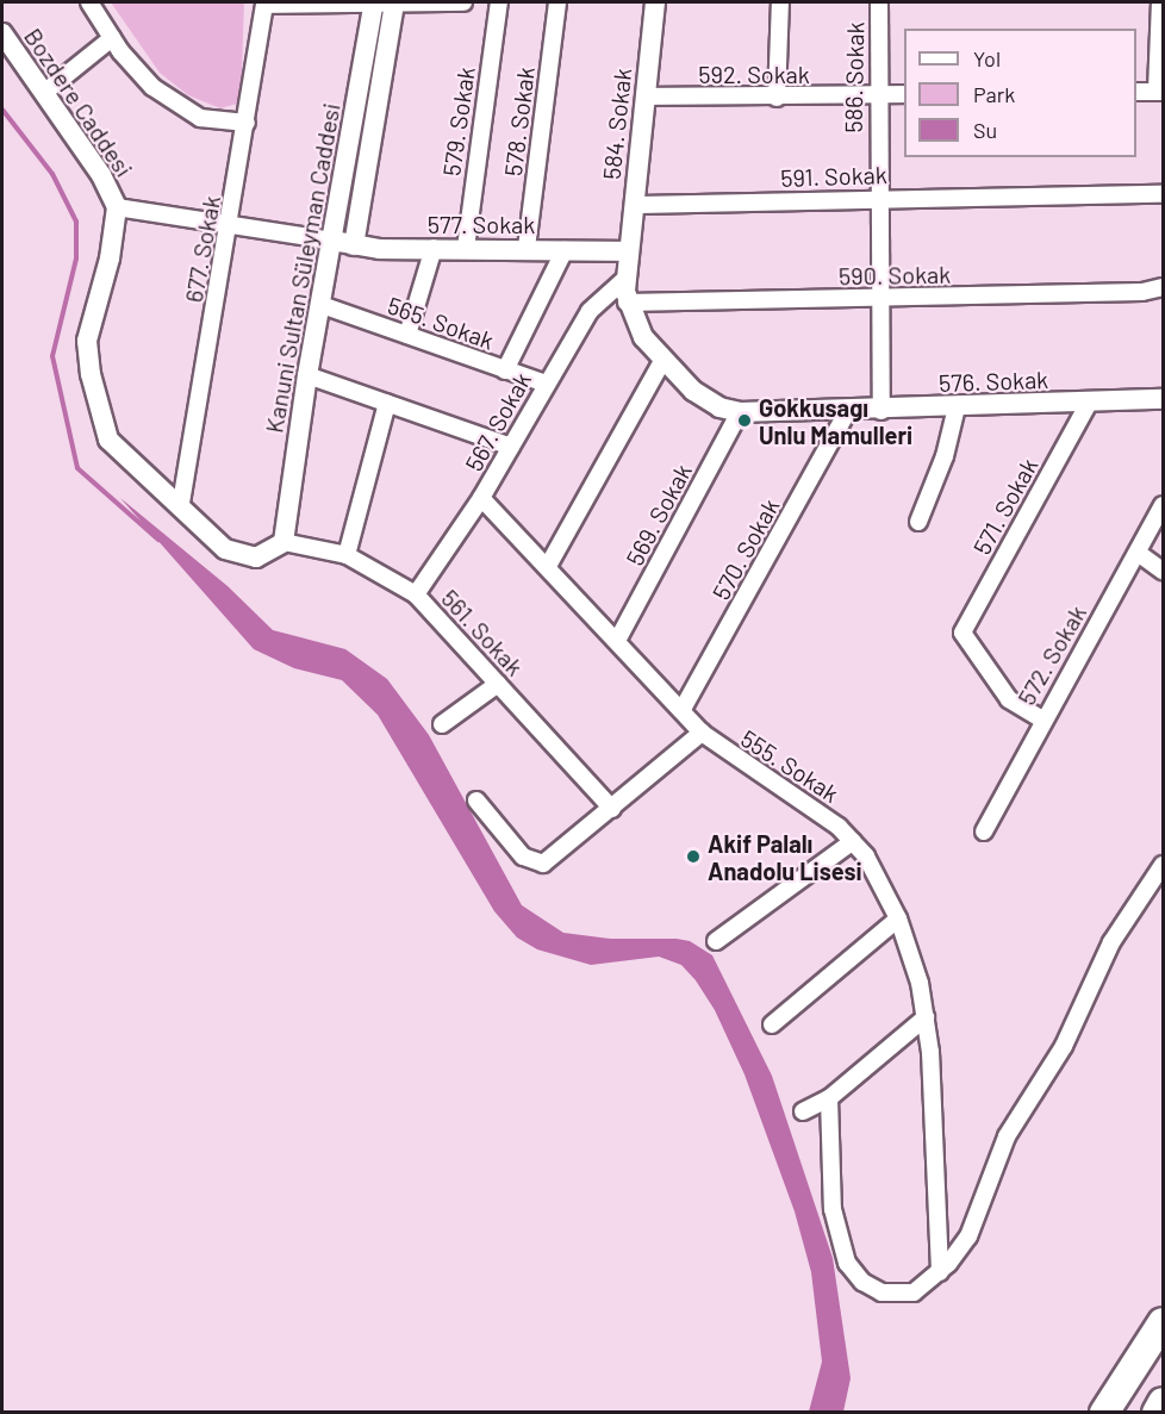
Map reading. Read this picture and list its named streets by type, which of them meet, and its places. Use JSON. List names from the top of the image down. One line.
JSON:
{"streets":{"street":["592. Sokak","586. Sokak","Bozdere Caddesi","579. Sokak","578. Sokak","584. Sokak","591. Sokak","577. Sokak","677. Sokak","Kanuni Sultan Süleyman Caddesi","590. Sokak","565. Sokak","576. Sokak","567. Sokak","571. Sokak","569. Sokak","570. Sokak","561. Sokak","572. Sokak","555. Sokak"]},"crossings":[["592. Sokak","586. Sokak"],["592. Sokak","584. Sokak"],["586. Sokak","591. Sokak"],["586. Sokak","590. Sokak"],["586. Sokak","576. Sokak"],["Bozdere Caddesi","677. Sokak"],["Bozdere Caddesi","Kanuni Sultan Süleyman Caddesi"],["Bozdere Caddesi","561. Sokak"],["579. Sokak","577. Sokak"],["578. Sokak","577. Sokak"],["584. Sokak","591. Sokak"],["584. Sokak","577. Sokak"],["584. Sokak","576. Sokak"],["577. Sokak","Kanuni Sultan Süleyman Caddesi"],["577. Sokak","576. Sokak"],["Kanuni Sultan Süleyman Caddesi","565. Sokak"],["Kanuni Sultan Süleyman Caddesi","561. Sokak"],["590. Sokak","576. Sokak"],["565. Sokak","567. Sokak"],["576. Sokak","567. Sokak"],["576. Sokak","571. Sokak"],["576. Sokak","569. Sokak"],["576. Sokak","570. Sokak"],["567. Sokak","561. Sokak"],["567. Sokak","555. Sokak"],["571. Sokak","572. Sokak"],["569. Sokak","555. Sokak"],["570. Sokak","555. Sokak"]],"places":["Gokkusagı Unlu Mamulleri","Akif Palalı Anadolu Lisesi"],"legend":["Yol","Park","Su"]}
